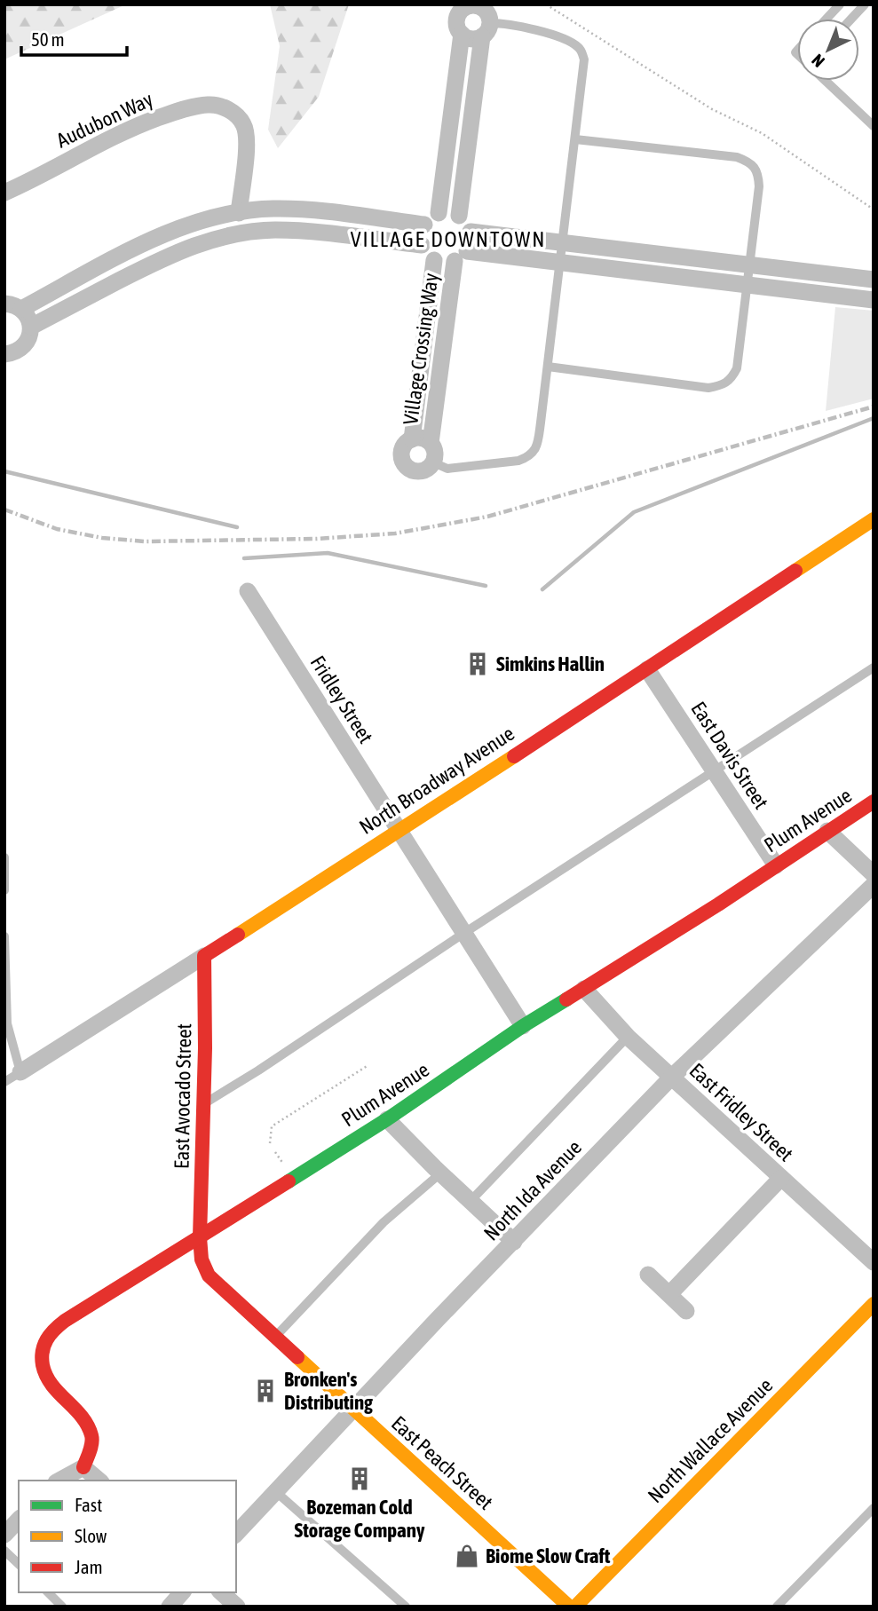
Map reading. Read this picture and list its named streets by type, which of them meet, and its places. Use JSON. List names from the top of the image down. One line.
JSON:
{"streets":{"street":["Audubon Way","Village Crossing Way","Fridley Street","East Davis Street","North Broadway Avenue","Plum Avenue","East Avocado Street","East Fridley Street","North Ida Avenue","North Wallace Avenue","East Peach Street"]},"crossings":[["Fridley Street","North Broadway Avenue"],["East Davis Street","North Broadway Avenue"],["East Davis Street","Plum Avenue"],["North Broadway Avenue","East Avocado Street"],["Plum Avenue","East Avocado Street"],["Plum Avenue","East Fridley Street"],["Plum Avenue","East Peach Street"],["East Avocado Street","East Peach Street"],["East Fridley Street","North Ida Avenue"],["North Ida Avenue","East Peach Street"]],"districts":["VILLAGE DOWNTOWN"],"places":{"building":["Simkins Hallin","Bronken's Distributing","Bozeman Cold Storage Company"],"shop":["Biome Slow Craft"]},"legend":["Fast","Slow","Jam"],"scale_bar":"50 m","north":"bottom left"}
